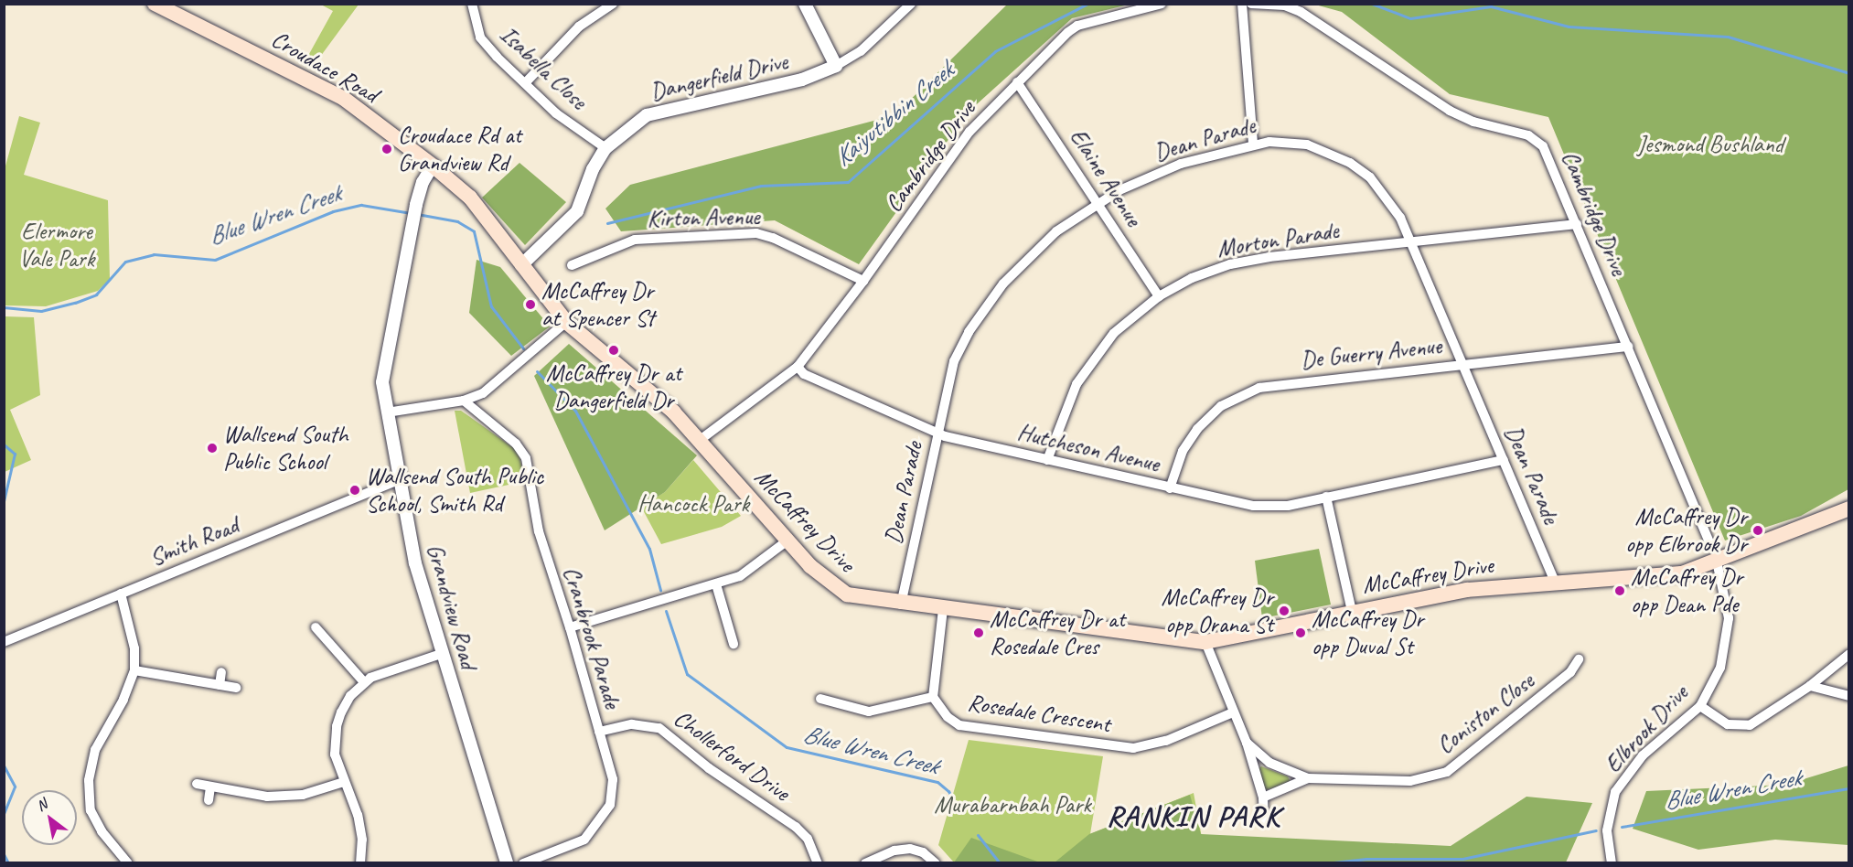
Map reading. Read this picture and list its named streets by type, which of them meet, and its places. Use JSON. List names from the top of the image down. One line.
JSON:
{"streets":{"main road":["Croudace Road","McCaffrey Drive"],"street":["Isabella Close","Dangerfield Drive","Dean Parade","Cambridge Drive","Elaine Avenue","Kirton Avenue","Morton Parade","De Guerry Avenue","Hutcheson Avenue","Smith Road","Grandview Road","Cranbrook Parade","Rosedale Crescent","Coniston Close","Elbrook Drive","Chollerford Drive"]},"crossings":[["Croudace Road","Dangerfield Drive"],["Croudace Road","McCaffrey Drive"],["Croudace Road","Grandview Road"],["Isabella Close","Dangerfield Drive"],["Dangerfield Drive","McCaffrey Drive"],["Dean Parade","Elaine Avenue"],["Dean Parade","Morton Parade"],["Dean Parade","De Guerry Avenue"],["Dean Parade","Hutcheson Avenue"],["Dean Parade","McCaffrey Drive"],["Cambridge Drive","Elaine Avenue"],["Cambridge Drive","Kirton Avenue"],["Cambridge Drive","Morton Parade"],["Cambridge Drive","De Guerry Avenue"],["Cambridge Drive","Hutcheson Avenue"],["Elaine Avenue","Morton Parade"],["Morton Parade","Hutcheson Avenue"],["De Guerry Avenue","Hutcheson Avenue"],["McCaffrey Drive","Rosedale Crescent"],["McCaffrey Drive","Coniston Close"],["McCaffrey Drive","Elbrook Drive"],["Smith Road","Grandview Road"],["Cranbrook Parade","Chollerford Drive"],["Rosedale Crescent","Coniston Close"]],"districts":["RANKIN PARK"],"water":["Kaiyutibbin Creek","Blue Wren Creek"],"parks":["Jesmond Bushland","Elermore Vale Park","Hancock Park","Murabarnbah Park"],"places":["Croudace Rd at Grandview Rd","McCaffrey Dr at Spencer St","McCaffrey Dr at Dangerfield Dr","Wallsend South Public School","Wallsend South Public School, Smith Rd","McCaffrey Dr opp Elbrook Dr","McCaffrey Dr opp Dean Pde","McCaffrey Dr opp Orana St","McCaffrey Dr at Rosedale Cres","McCaffrey Dr opp Duval St"],"north":"top left"}
